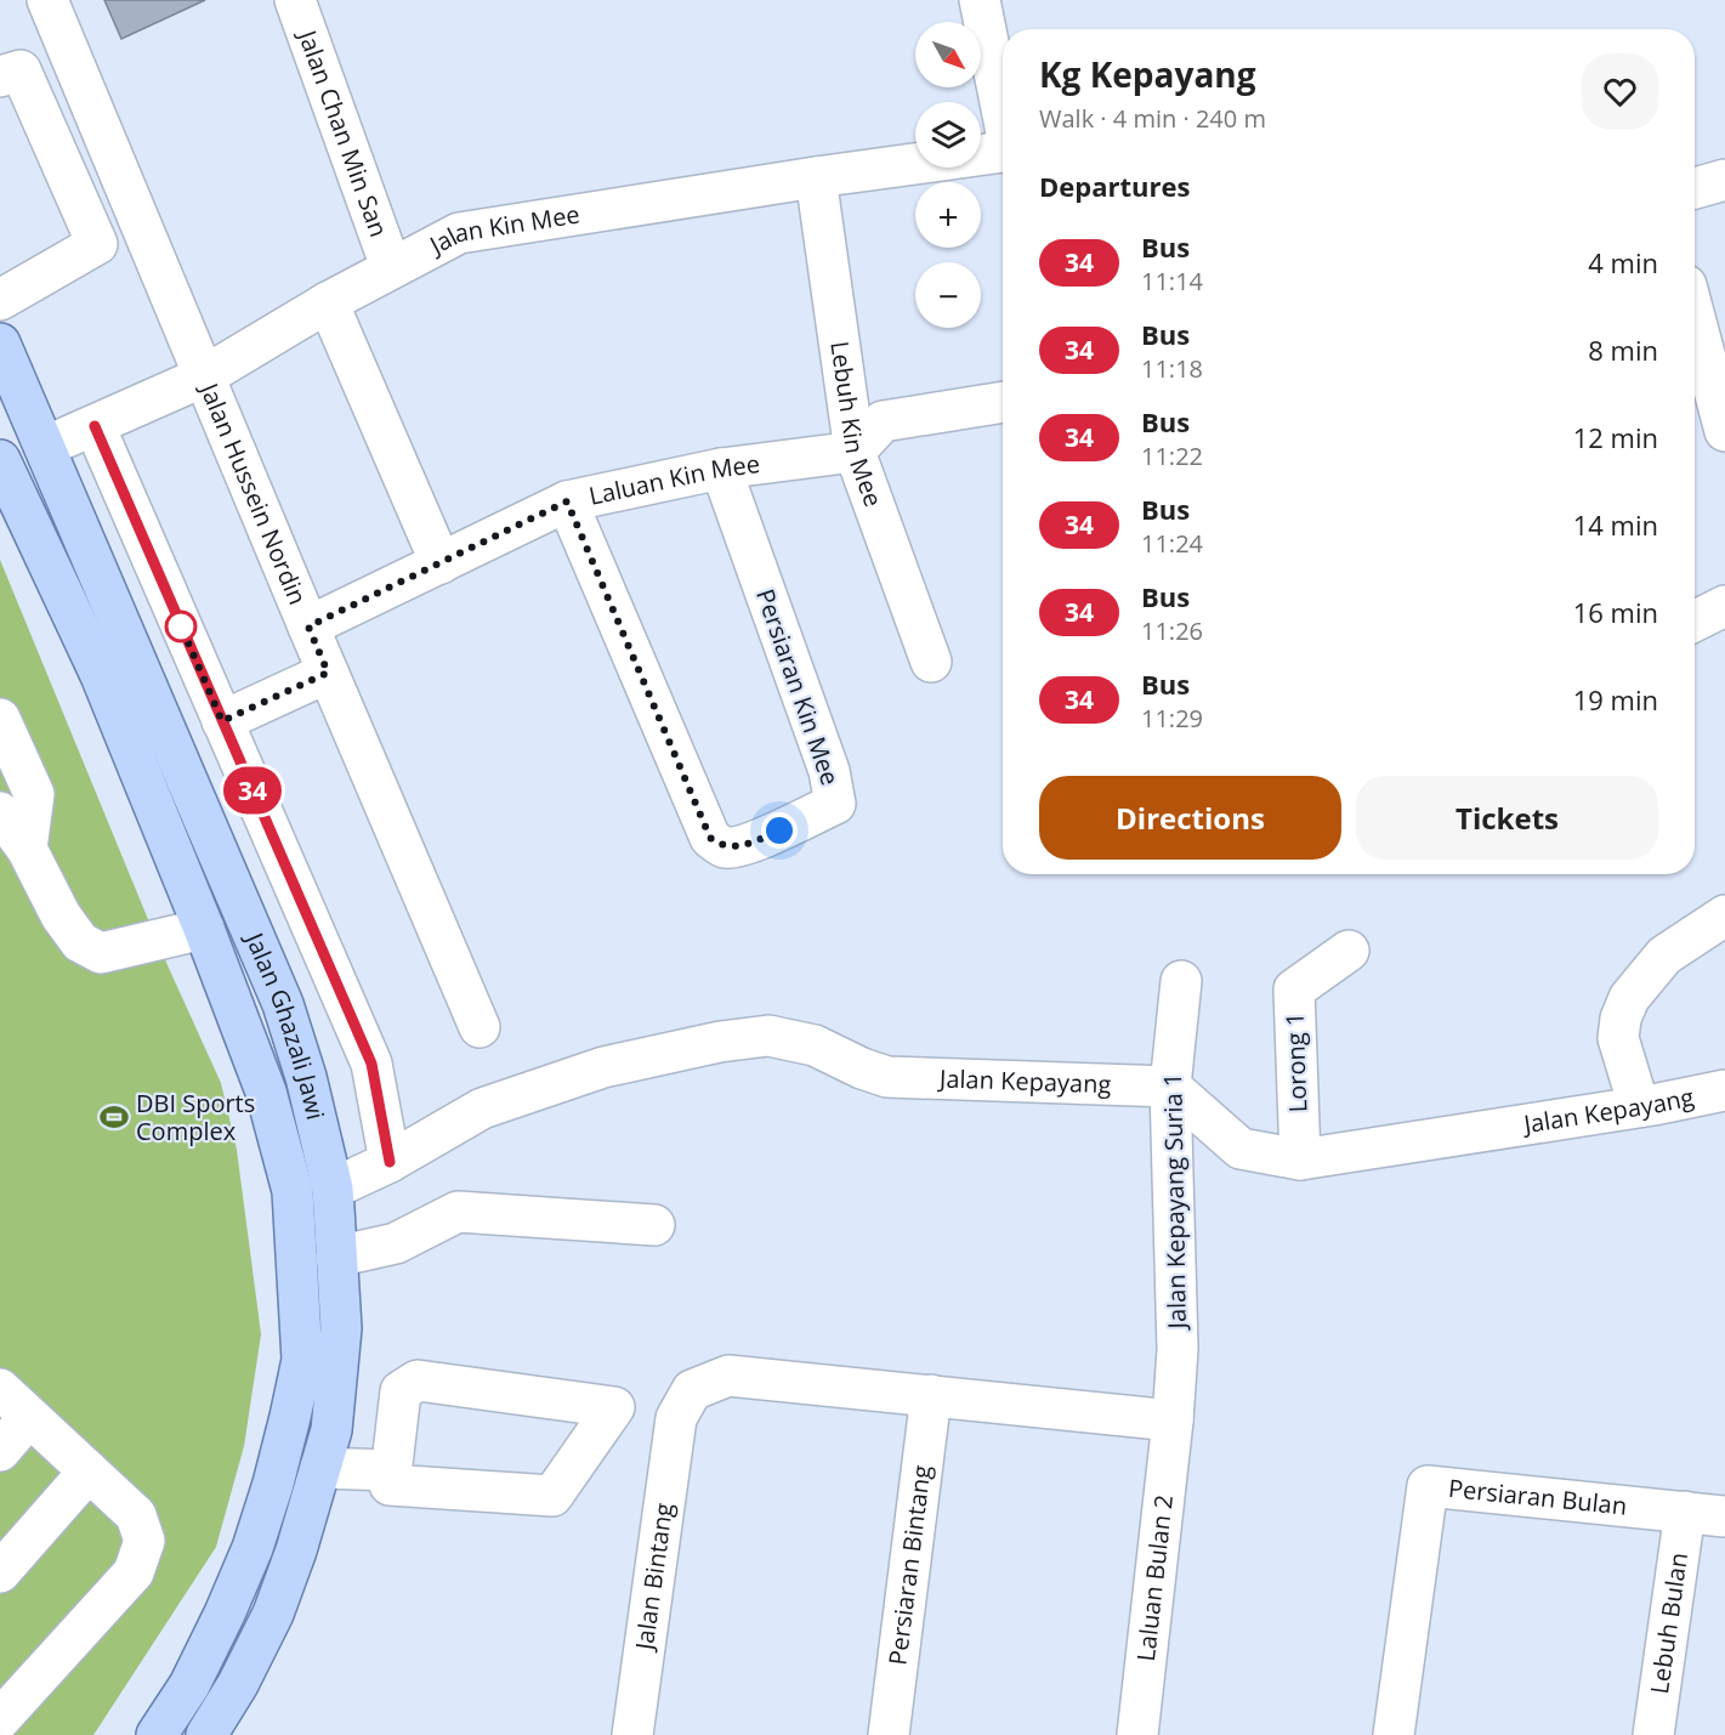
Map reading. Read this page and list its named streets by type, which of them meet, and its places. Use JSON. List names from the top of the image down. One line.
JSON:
{"streets":{"main road":["Jalan Ghazali Jawi"],"street":["Jalan Chan Min San","Jalan Kin Mee","Lebuh Kin Mee","Laluan Kin Mee","Jalan Hussein Nordin","Persiaran Kin Mee","Lorong 1","Jalan Kepayang","Jalan Kepayang Suria 1","Persiaran Bulan","Persiaran Bintang","Jalan Bintang","Laluan Bulan 2","Lebuh Bulan"]},"crossings":[["Jalan Chan Min San","Jalan Kin Mee"],["Jalan Kin Mee","Lebuh Kin Mee"],["Jalan Kin Mee","Jalan Hussein Nordin"],["Jalan Kin Mee","Jalan Ghazali Jawi"],["Lebuh Kin Mee","Laluan Kin Mee"],["Laluan Kin Mee","Jalan Hussein Nordin"],["Laluan Kin Mee","Persiaran Kin Mee"],["Jalan Ghazali Jawi","Jalan Kepayang"],["Lorong 1","Jalan Kepayang"],["Jalan Kepayang","Jalan Kepayang Suria 1"],["Jalan Kepayang Suria 1","Laluan Bulan 2"],["Persiaran Bulan","Lebuh Bulan"],["Persiaran Bintang","Jalan Bintang"]],"places":{"sports":["DBI Sports Complex"]},"lines":["bus line 34"],"north":"bottom right","page":{"on_map":"34","map_buttons":["+","−"],"heading":[["Kg Kepayang","Walk · 4 min · 240 m"],"Departures"],"list":[{"mark":"34","name":"Bus","note":"11:14","value":"4 min"},{"mark":"34","name":"Bus","note":"11:18","value":"8 min"},{"mark":"34","name":"Bus","note":"11:22","value":"12 min"},{"mark":"34","name":"Bus","note":"11:24","value":"14 min"},{"mark":"34","name":"Bus","note":"11:26","value":"16 min"},{"mark":"34","name":"Bus","note":"11:29","value":"19 min"}],"buttons":["Directions","Tickets"]}}
